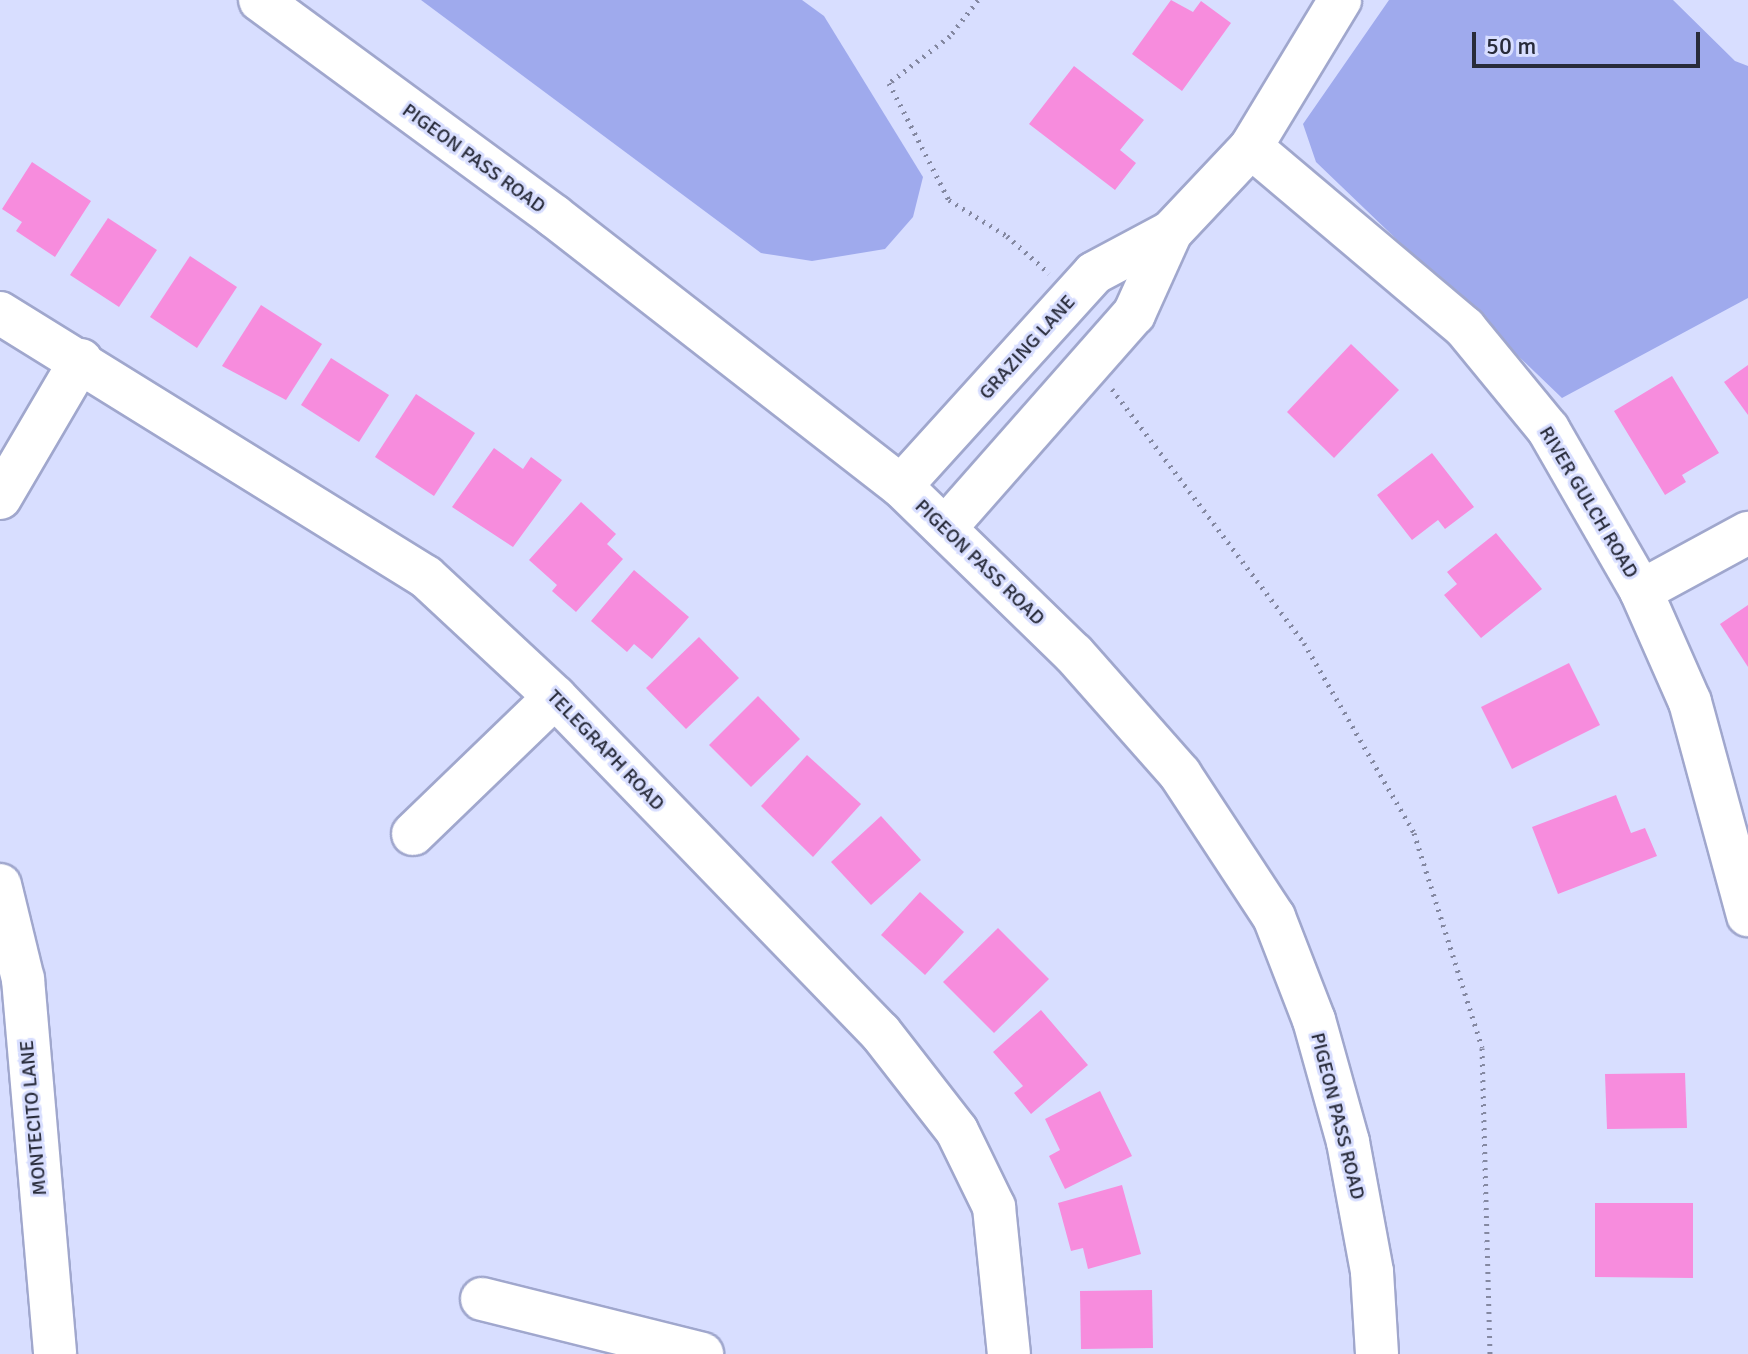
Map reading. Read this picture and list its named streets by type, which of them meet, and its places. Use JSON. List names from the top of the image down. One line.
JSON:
{"streets":{"street":["PIGEON PASS ROAD","GRAZING LANE","RIVER GULCH ROAD","TELEGRAPH ROAD","MONTECITO LANE"]},"crossings":[["PIGEON PASS ROAD","GRAZING LANE"],["GRAZING LANE","RIVER GULCH ROAD"]],"scale_bar":"50 m"}
